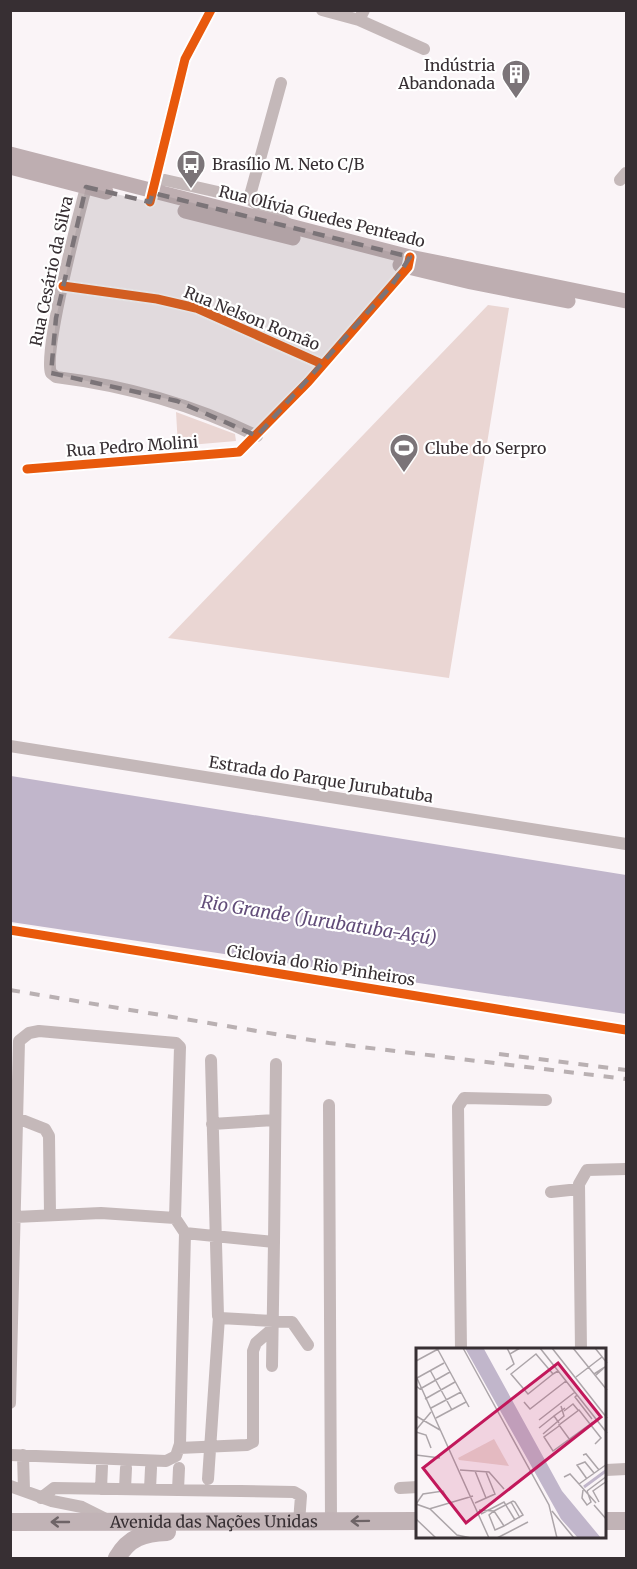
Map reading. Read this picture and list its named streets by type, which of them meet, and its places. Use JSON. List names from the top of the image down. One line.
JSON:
{"streets":{"highway":["Avenida das Nações Unidas"],"main road":["Rua Olívia Guedes Penteado"],"street":["Rua Cesário da Silva","Rua Nelson Romão","Rua Pedro Molini","Estrada do Parque Jurubatuba"],"cycle path":["Ciclovia do Rio Pinheiros"]},"crossings":[["Rua Olívia Guedes Penteado","Rua Cesário da Silva"],["Rua Cesário da Silva","Rua Nelson Romão"],["Rua Cesário da Silva","Rua Pedro Molini"]],"one_way":["Avenida das Nações Unidas"],"water":["Rio Grande (Jurubatuba-Açú)"],"places":{"building":["Indústria Abandonada"],"bus stop":["Brasílio M. Neto C/B"],"sports":["Clube do Serpro"]}}
